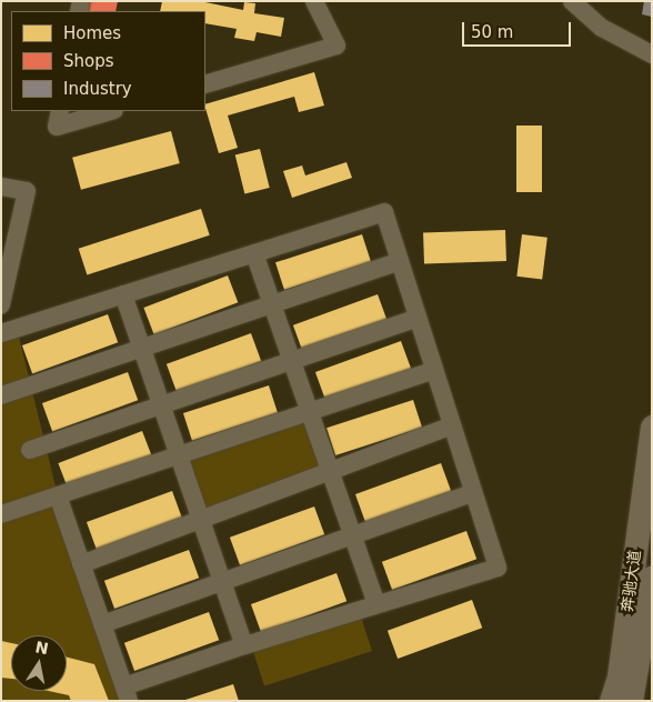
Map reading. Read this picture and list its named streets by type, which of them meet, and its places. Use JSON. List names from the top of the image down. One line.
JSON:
{"streets":{"main road":["奔驰大道"]},"legend":["Homes","Shops","Industry"],"scale_bar":"50 m","north":"top"}
